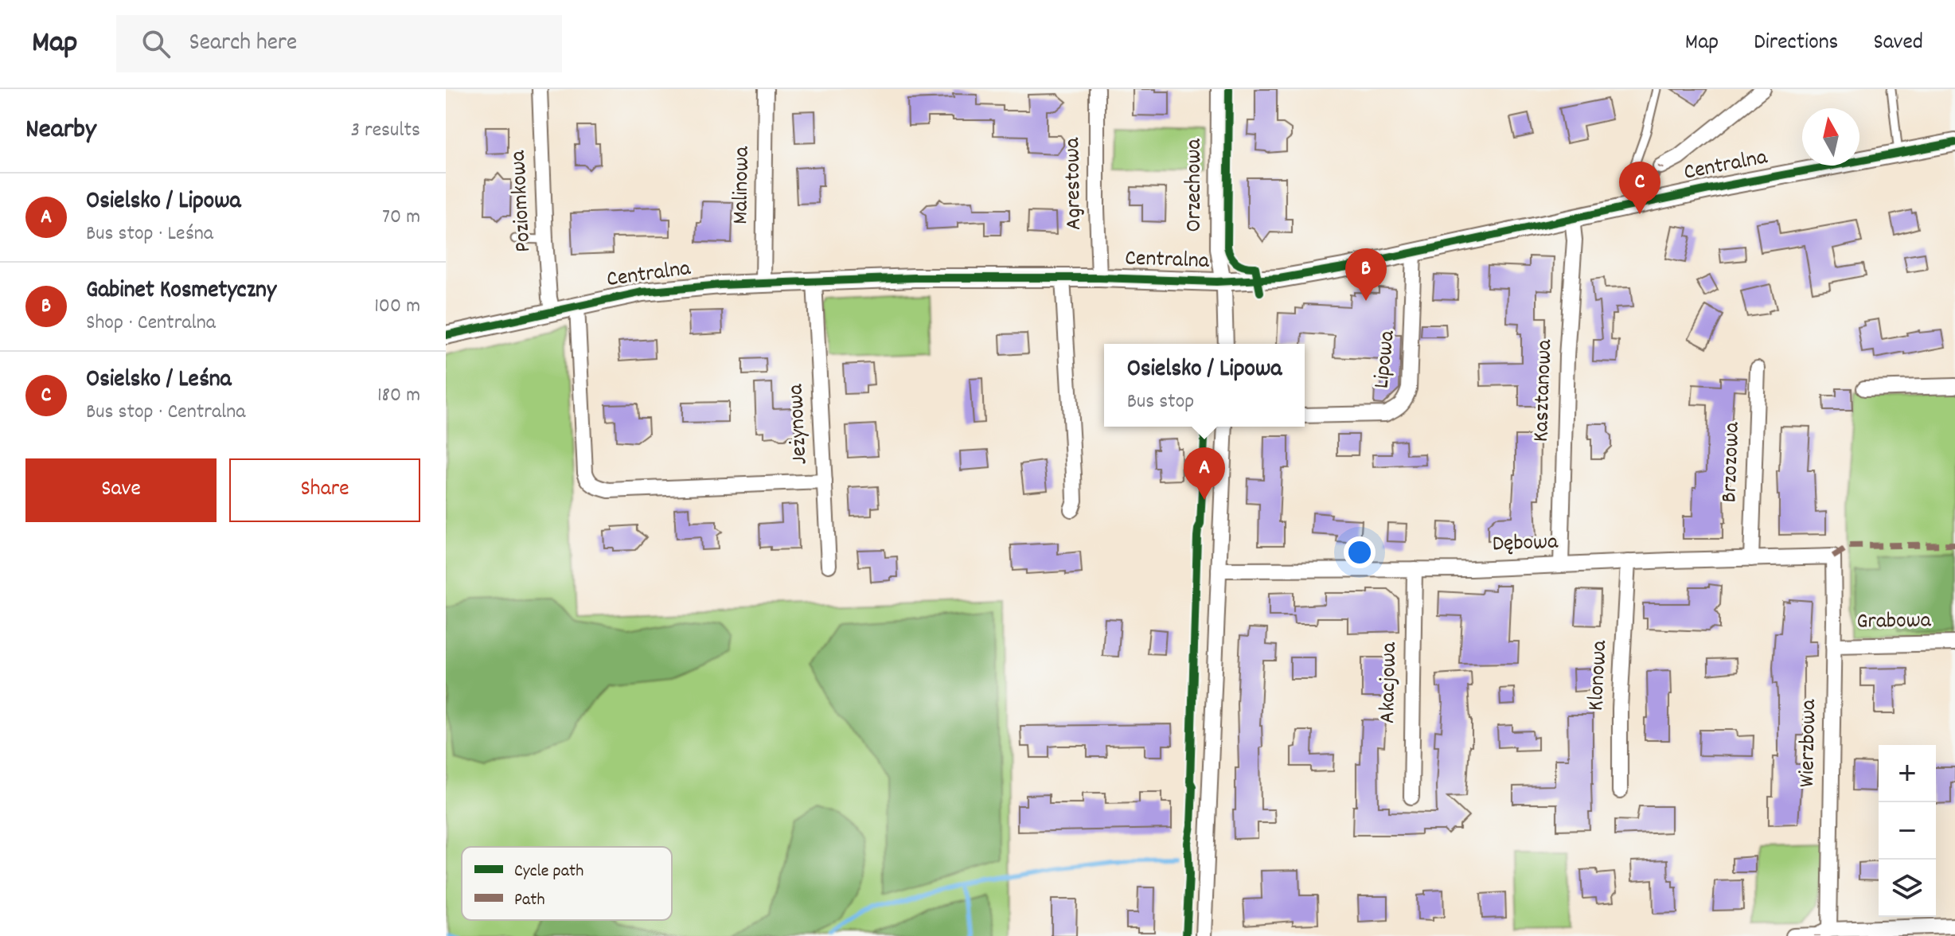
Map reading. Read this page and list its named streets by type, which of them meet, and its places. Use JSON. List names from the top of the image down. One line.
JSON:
{"streets":{"street":["Centralna","Agrestowa","Malinowa","Orzechowa","Poziomkowa","Lipowa","Kasztanowa","Jeżynowa","Brzozowa","Dębowa","Grabowa","Klonowa","Akacjowa","Wierzbowa"]},"crossings":[["Centralna","Agrestowa"],["Centralna","Malinowa"],["Centralna","Orzechowa"],["Centralna","Poziomkowa"],["Centralna","Lipowa"],["Centralna","Kasztanowa"],["Centralna","Jeżynowa"],["Kasztanowa","Dębowa"],["Brzozowa","Dębowa"],["Dębowa","Klonowa"],["Dębowa","Akacjowa"],["Dębowa","Wierzbowa"],["Grabowa","Wierzbowa"]],"legend":["Cycle path","Path"],"north":"top","page":{"header":"Map","search":"Search here","nav":["Map","Directions","Saved"],"heading":["Nearby","3 results"],"pins":["C","B","A"],"list":[{"mark":"A","name":"Osielsko / Lipowa","note":"Bus stop · Leśna","value":"70 m"},{"mark":"B","name":"Gabinet Kosmetyczny","note":"Shop · Centralna","value":"100 m"},{"mark":"C","name":"Osielsko / Leśna","note":"Bus stop · Centralna","value":"180 m"}],"popup":["Osielsko / Lipowa","Bus stop"],"buttons":["Save","Share"],"map_buttons":["+","−"]}}
